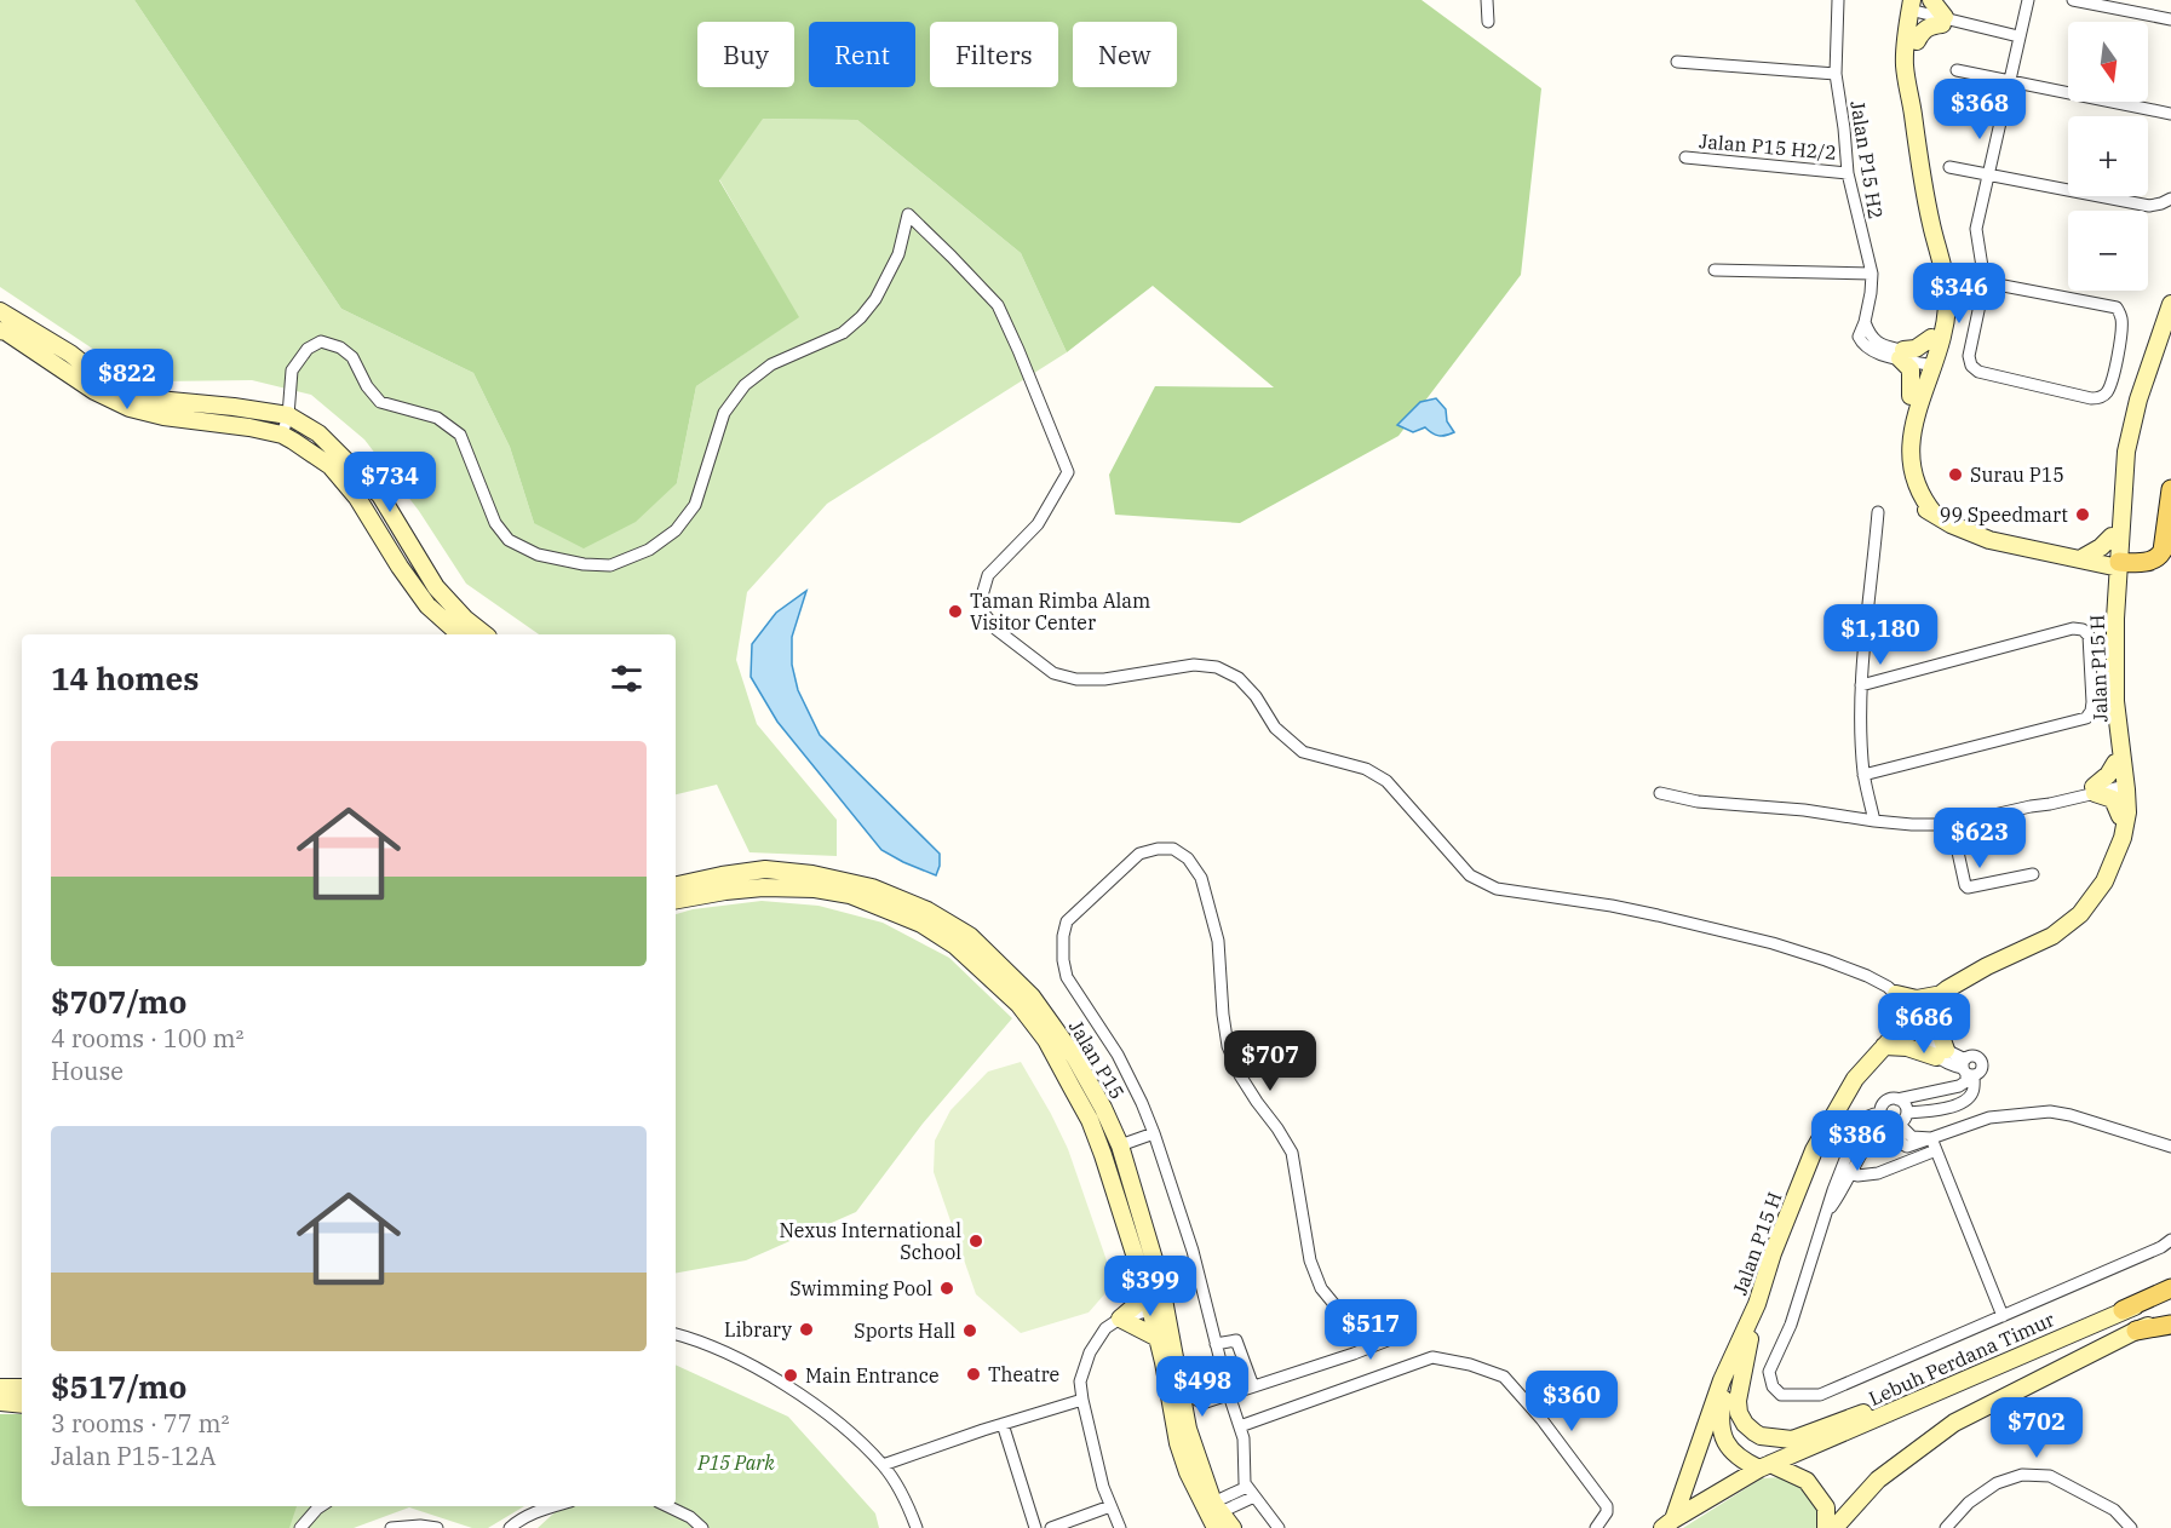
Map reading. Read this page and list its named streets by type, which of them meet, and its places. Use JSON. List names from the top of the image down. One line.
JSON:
{"streets":{"street":["Jalan P15 H2/2","Jalan P15 H2","Jalan P15 H","Jalan P15","Lebuh Perdana Timur"]},"crossings":[["Jalan P15 H2/2","Jalan P15 H2"],["Jalan P15 H","Lebuh Perdana Timur"]],"parks":["P15 Park"],"places":["Surau P15","99 Speedmart","Taman Rimba Alam Visitor Center","Nexus International School","Swimming Pool","Library","Sports Hall","Theatre","Main Entrance"],"north":"bottom","page":{"map_buttons":["+","−"],"chip":["Buy","Rent","Filters","New"],"price":["$368","$346","$822","$734","$1,180","$623","$686","$707","$386","$399","$517","$498","$360","$702"],"heading":"14 homes","list":[{"name":"$707/mo","note":"4 rooms · 100 m² · House"},{"name":"$517/mo","note":"3 rooms · 77 m² · Jalan P15-12A"}]}}
